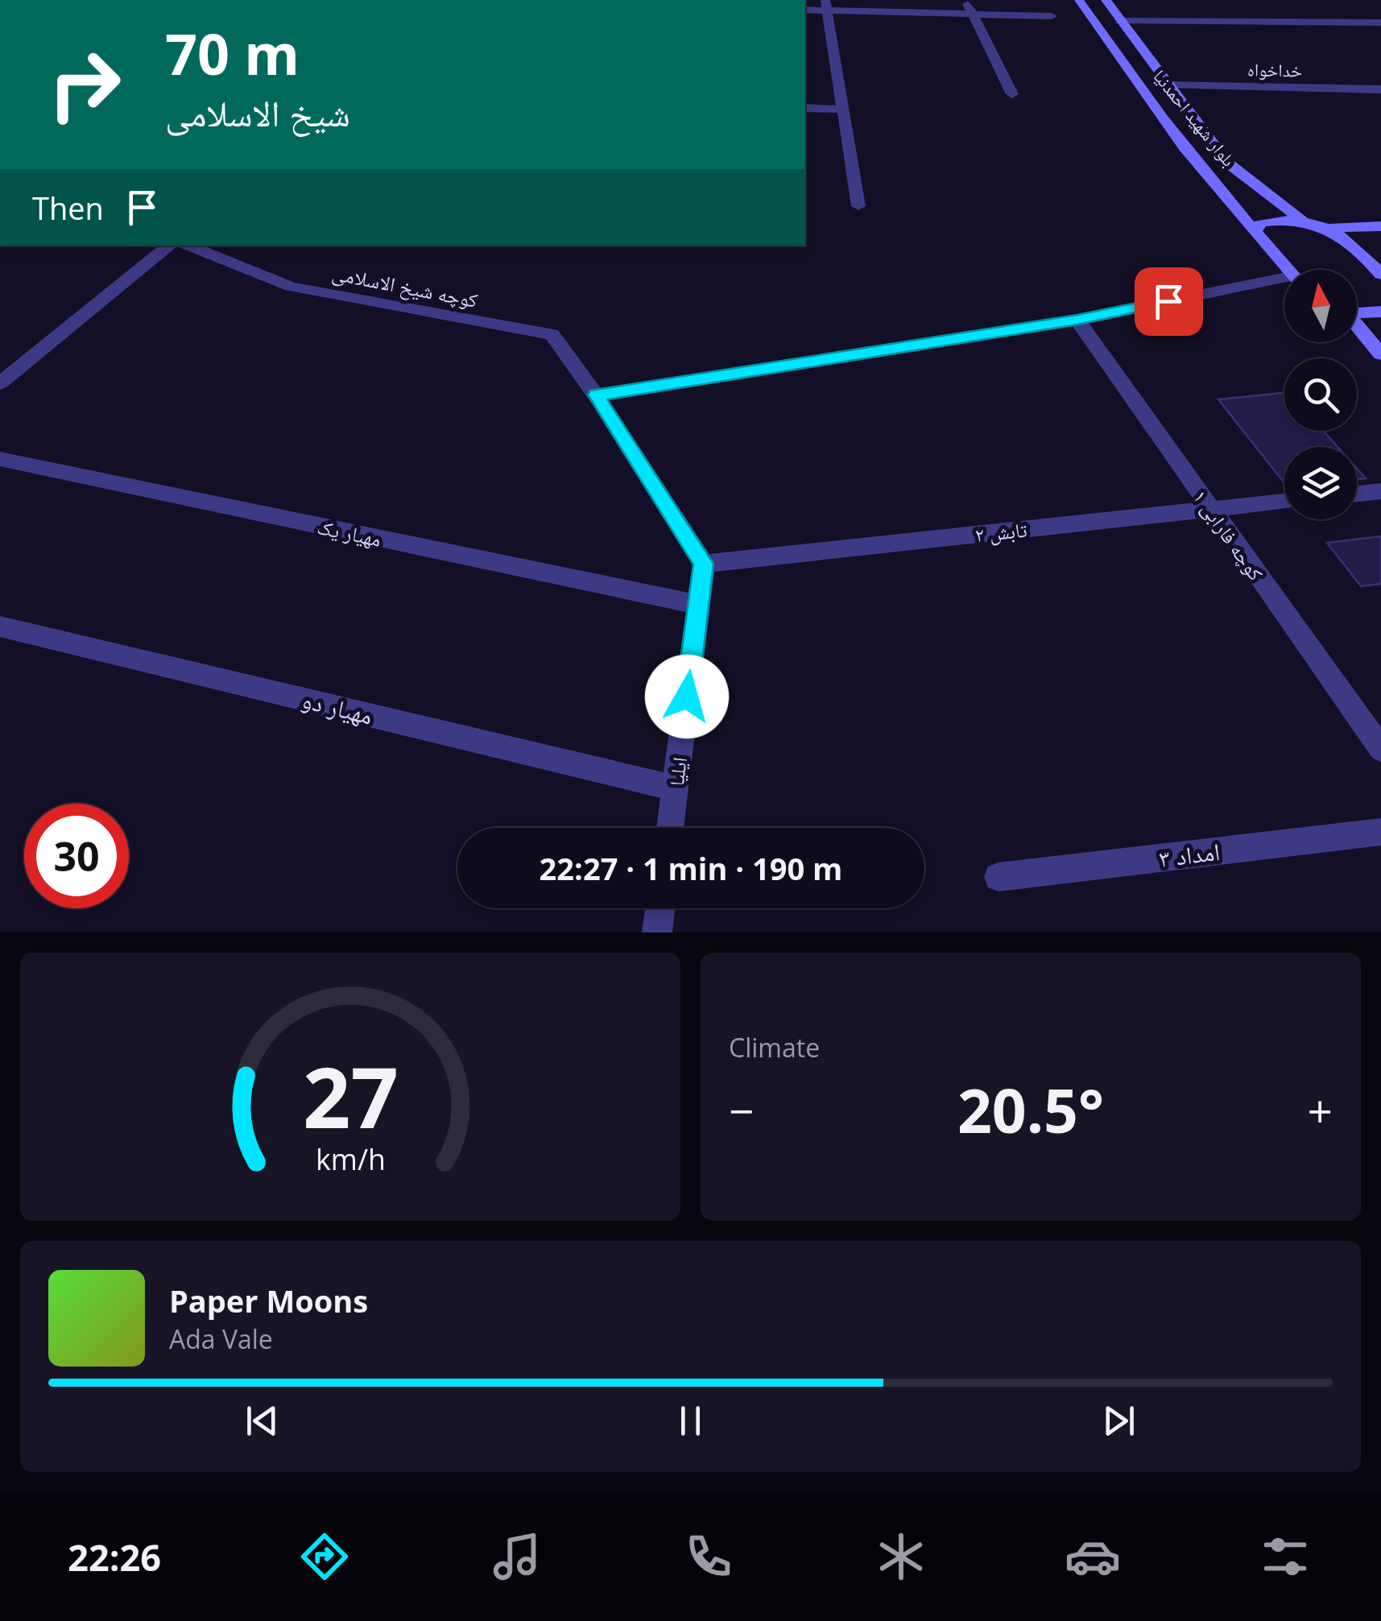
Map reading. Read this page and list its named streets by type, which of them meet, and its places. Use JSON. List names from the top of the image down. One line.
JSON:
{"streets":{"main road":["بلوار شهید احمدنیا"],"street":["خداخواه","کوچه شیخ الاسلامی","تابش ۲","مهیار یک","۱ کوچه فارابی","مهیار دو","ایلیا","امداد ۳"]},"crossings":[["خداخواه","بلوار شهید احمدنیا"],["تابش ۲","۱ کوچه فارابی"],["تابش ۲","ایلیا"],["مهیار یک","ایلیا"],["مهیار دو","ایلیا"]],"north":"top","page":{"turn":["70 m","شیخ الاسلامی"],"then":"Then","limit":"30","trip":"22:27 · 1 min · 190 m","tile":"Climate","heat":["−","20.5°","+"],"song":["Paper Moons","Ada Vale"],"tabs":"22:26","gauge":["27","km/h"]}}
